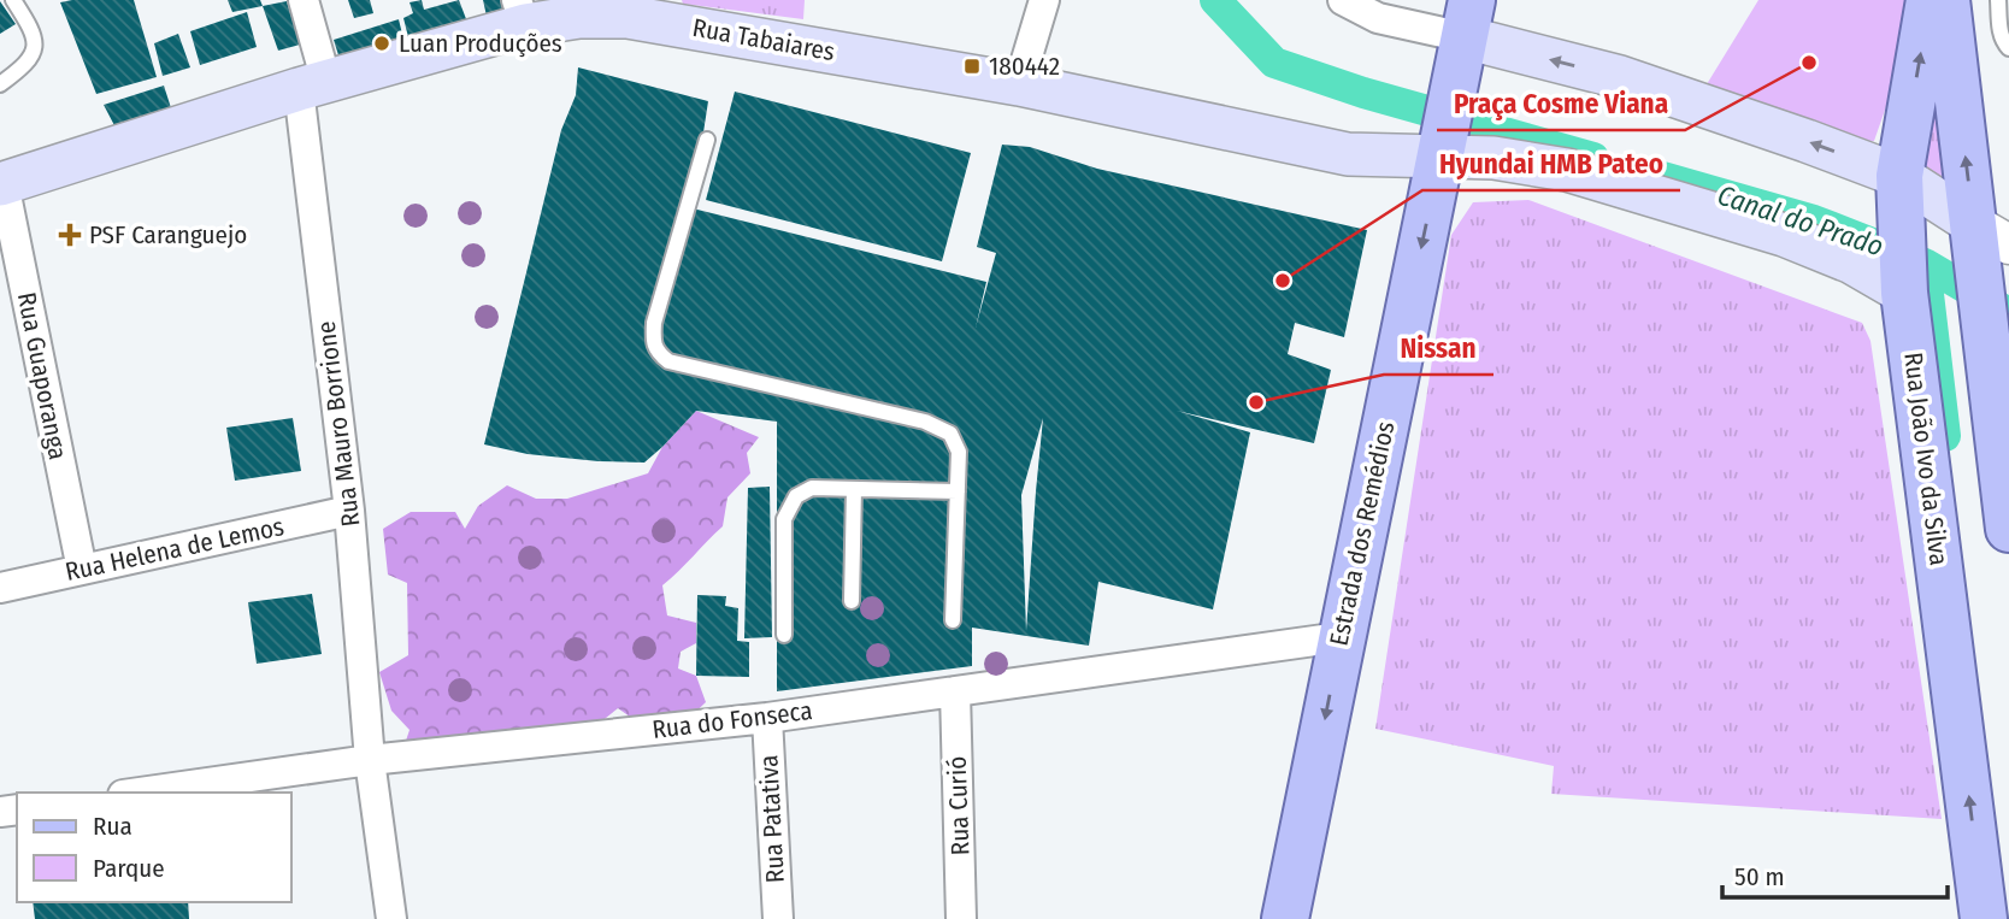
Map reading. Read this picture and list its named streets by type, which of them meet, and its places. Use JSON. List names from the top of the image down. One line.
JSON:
{"streets":{"main road":["Rua Tabaiares","Rua João Ivo da Silva","Estrada dos Remédios"],"street":["Rua Guaporanga","Rua Mauro Borrione","Rua Helena de Lemos","Rua do Fonseca","Rua Curió","Rua Patativa"]},"crossings":[["Rua Tabaiares","Rua Guaporanga"],["Rua Tabaiares","Rua Mauro Borrione"],["Rua Tabaiares","Rua João Ivo da Silva"],["Rua Tabaiares","Estrada dos Remédios"],["Rua Guaporanga","Rua Helena de Lemos"],["Rua Mauro Borrione","Rua Helena de Lemos"],["Rua Mauro Borrione","Rua do Fonseca"],["Estrada dos Remédios","Rua do Fonseca"],["Rua do Fonseca","Rua Curió"],["Rua do Fonseca","Rua Patativa"]],"one_way":["Estrada dos Remédios"],"water":["Canal do Prado"],"places":{"other":["Luan Produções","Praça Cosme Viana","Hyundai HMB Pateo","Nissan"],"transit":["180442"],"health":["PSF Caranguejo"]},"legend":["Rua","Parque"],"scale_bar":"50 m"}
